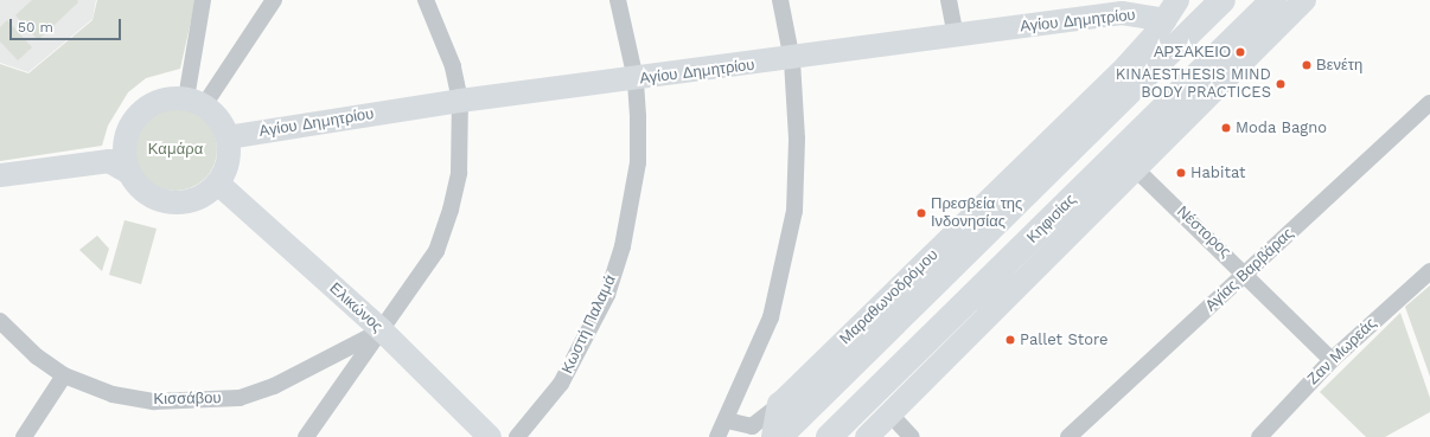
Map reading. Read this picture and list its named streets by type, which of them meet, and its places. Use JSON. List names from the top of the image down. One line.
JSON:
{"streets":{"main road":["Κηφισίας"],"street":["Αγίου Δημητρίου","Νέστορος","Αγίας Βαρβάρας","Μαραθωνοδρόμου","Ελικώνος","Κωστή Παλαμά","Ζαν Μωρεάς","Κισσάβου"]},"crossings":[["Αγίου Δημητρίου","Μαραθωνοδρόμου"],["Αγίου Δημητρίου","Ελικώνος"],["Αγίου Δημητρίου","Κωστή Παλαμά"],["Κηφισίας","Νέστορος"],["Νέστορος","Αγίας Βαρβάρας"],["Νέστορος","Ζαν Μωρεάς"],["Ελικώνος","Κισσάβου"]],"parks":["Καμάρα"],"places":["ΑΡΣΑΚΕΙΟ","Βενέτη","KINAESTHESIS MIND BODY PRACTICES","Moda Bagno","Habitat","Πρεσβεία της Ινδονησίας","Pallet Store"],"scale_bar":"50 m"}
